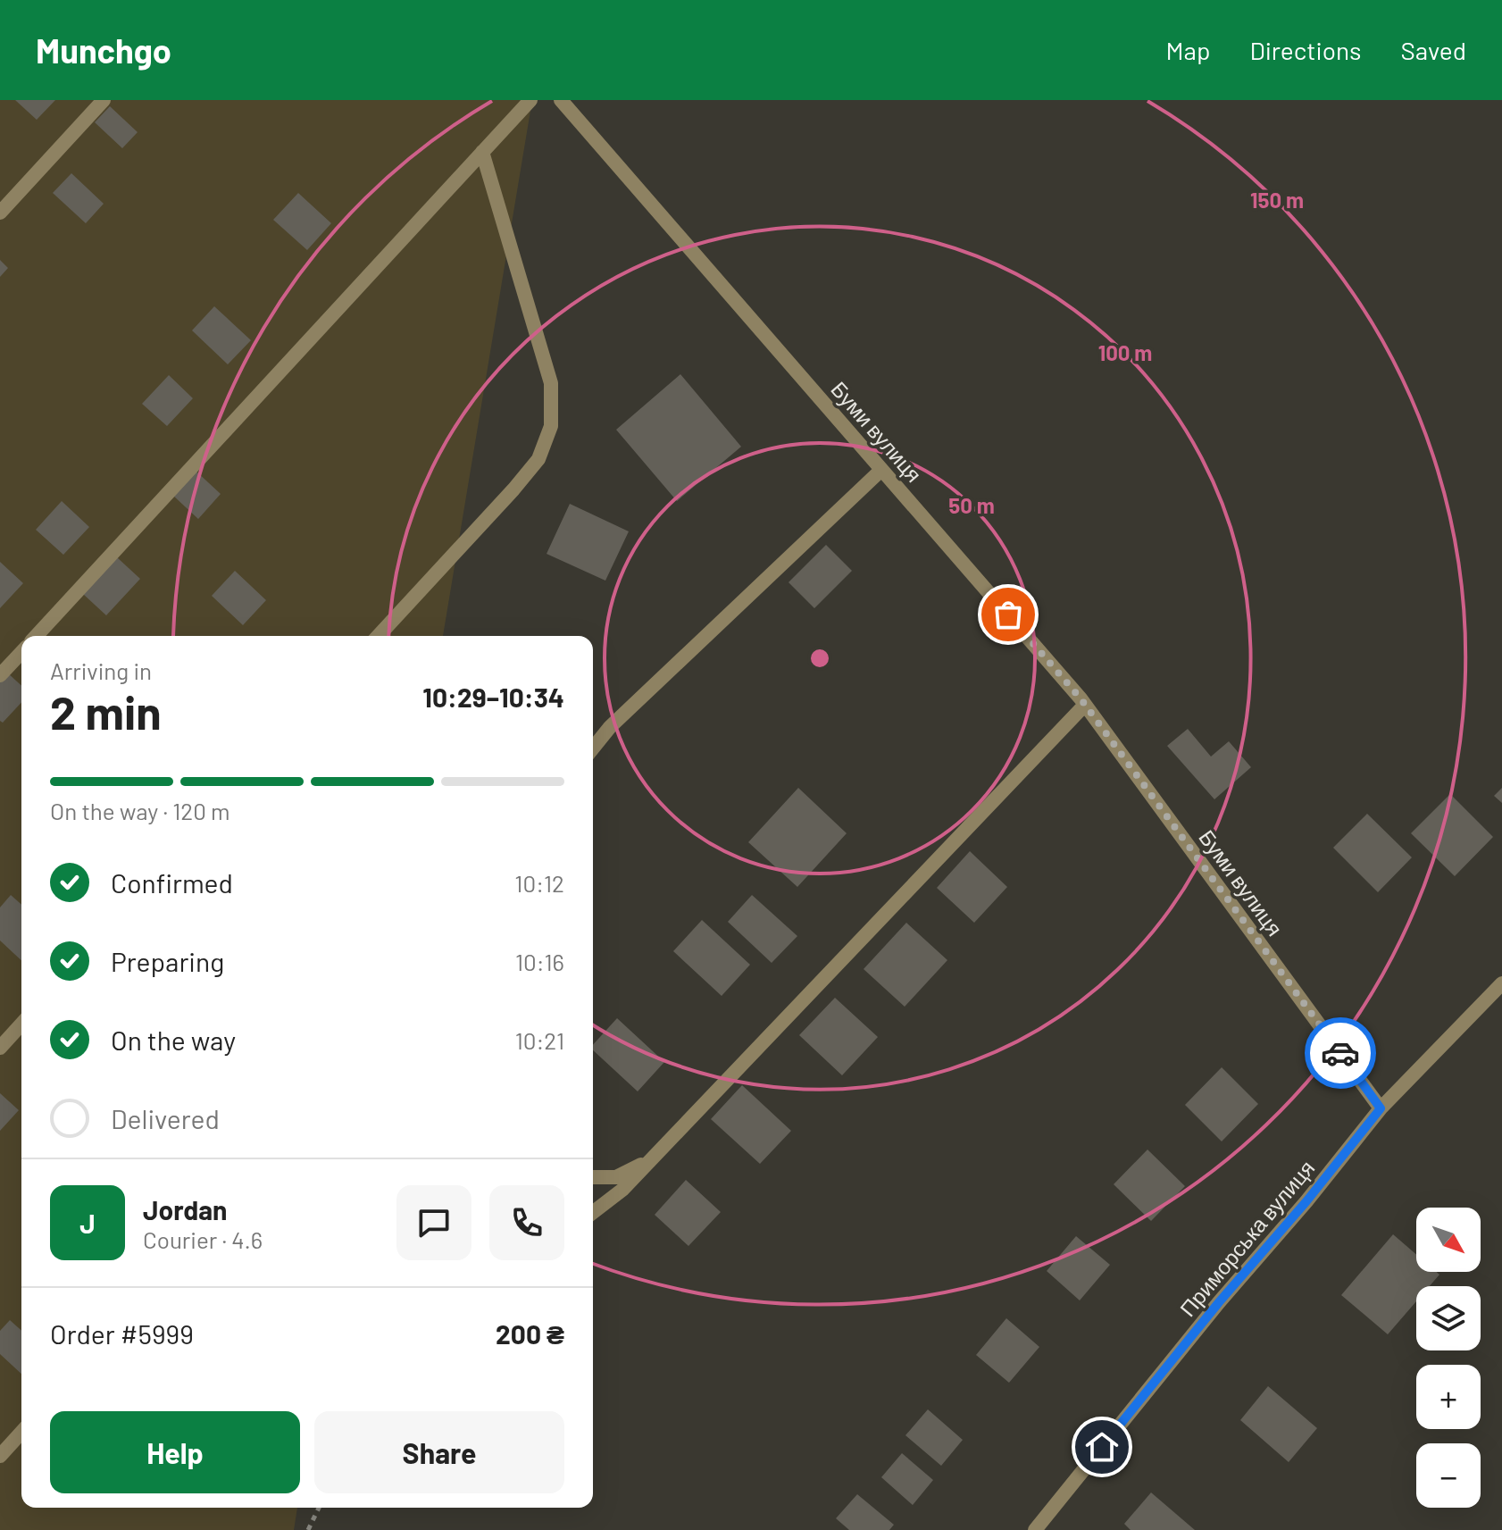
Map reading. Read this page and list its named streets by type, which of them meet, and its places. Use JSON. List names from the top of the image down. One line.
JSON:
{"streets":{"street":["Буми вулиця","Приморська вулиця"]},"crossings":[["Буми вулиця","Приморська вулиця"]],"north":"bottom right","page":{"header":"Munchgo","nav":["Map","Directions","Saved"],"heading":["2 min","Arriving in","10:29–10:34"],"panel":["Jordan","Courier · 4.6","Order #5999","200 ₴"],"bar":"On the way · 120 m","list":[["Confirmed","10:12"],["Preparing","10:16"],["On the way","10:21"],"Delivered"],"round":"J","map_buttons":["+","−"],"buttons":["Help","Share"]},"rings":["150 m","100 m","50 m"]}
